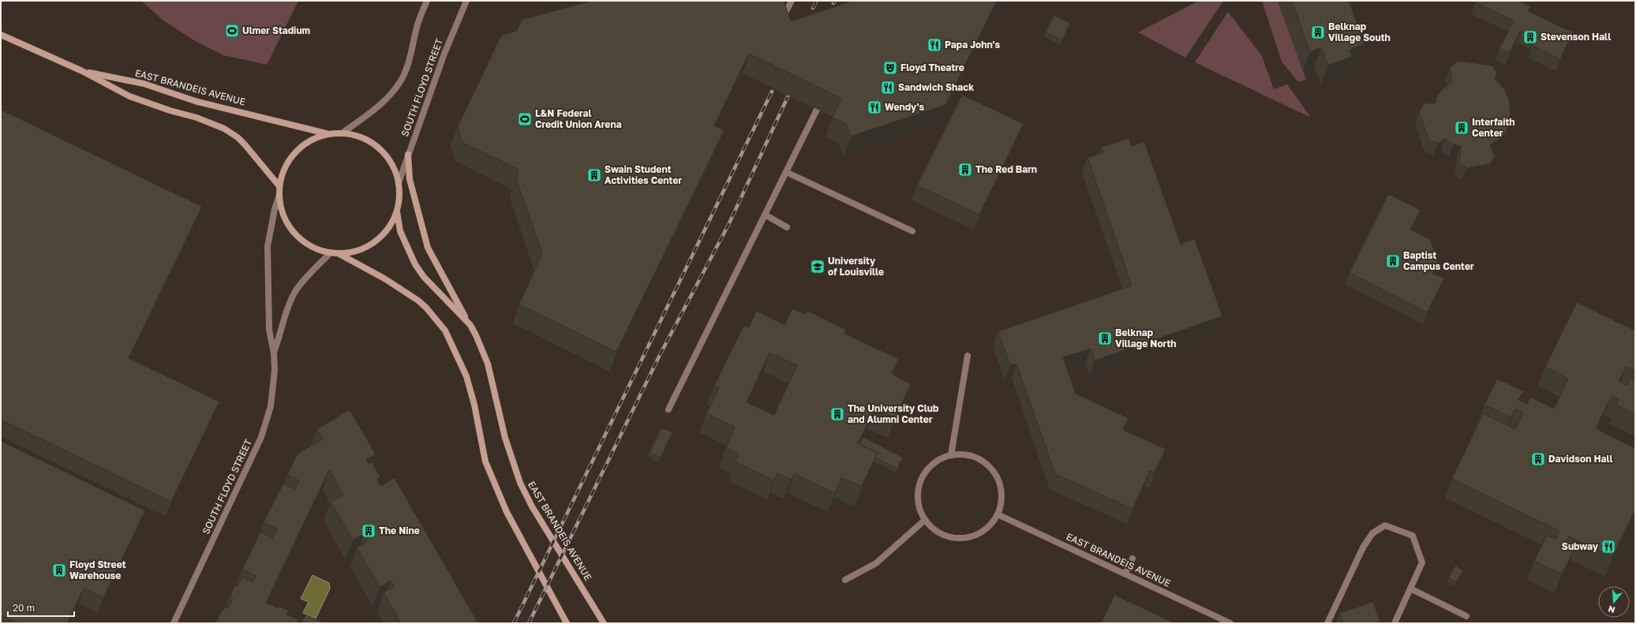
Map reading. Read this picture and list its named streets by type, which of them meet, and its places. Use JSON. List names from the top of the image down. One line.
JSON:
{"streets":{"main road":["EAST BRANDEIS AVENUE"],"street":["SOUTH FLOYD STREET"]},"places":{"sports":["Ulmer Stadium","L&N Federal Credit Union Arena"],"building":["Belknap Village South","Stevenson Hall","Interfaith Center","The Red Barn","Swain Student Activities Center","Baptist Campus Center","Belknap Village North","The University Club and Alumni Center","Davidson Hall","The Nine","Floyd Street Warehouse"],"restaurant":["Papa John's","Sandwich Shack","Wendy's","Subway"],"theatre":["Floyd Theatre"],"school or university":["University of Louisville"]},"scale_bar":"20 m","north":"bottom"}
